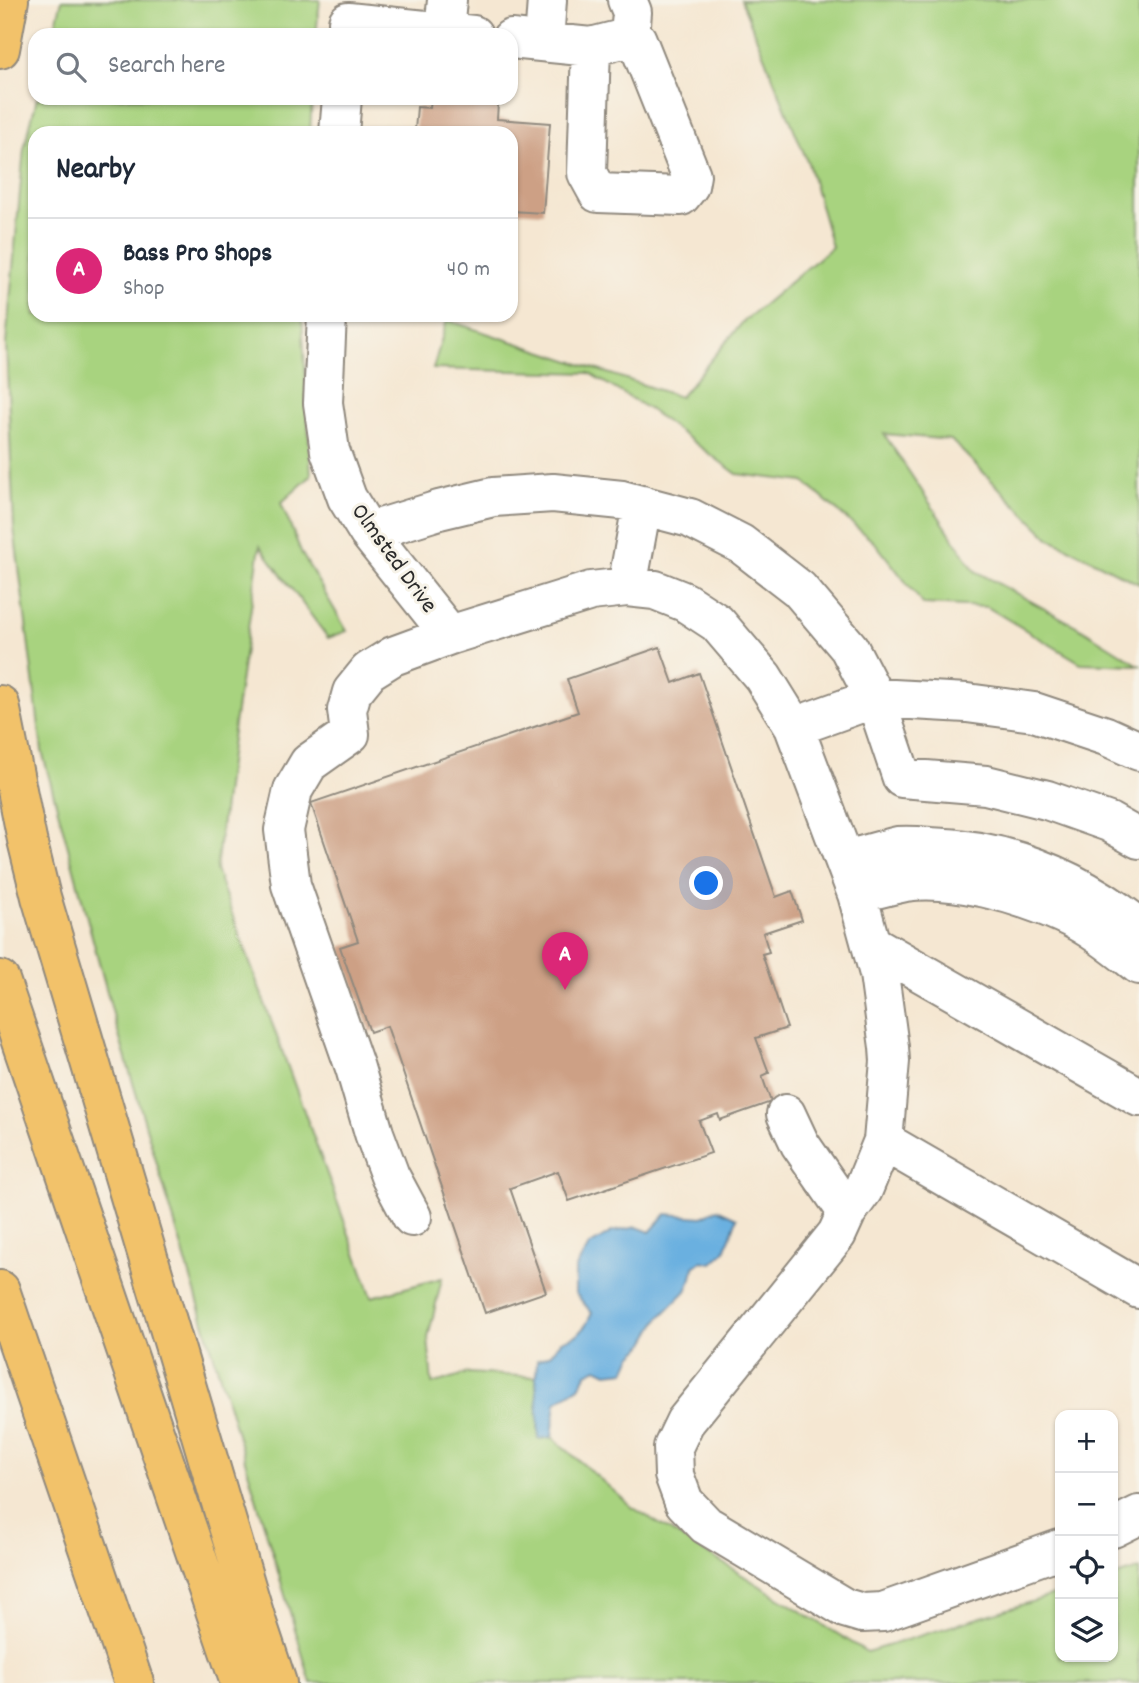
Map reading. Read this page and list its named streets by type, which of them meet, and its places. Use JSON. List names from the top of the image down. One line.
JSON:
{"streets":{"street":["Olmsted Drive"]},"page":{"search":"Search here","heading":"Nearby","list":[{"mark":"A","name":"Bass Pro Shops","note":"Shop","value":"40 m"}],"pins":"A","map_buttons":["+","−"]}}
